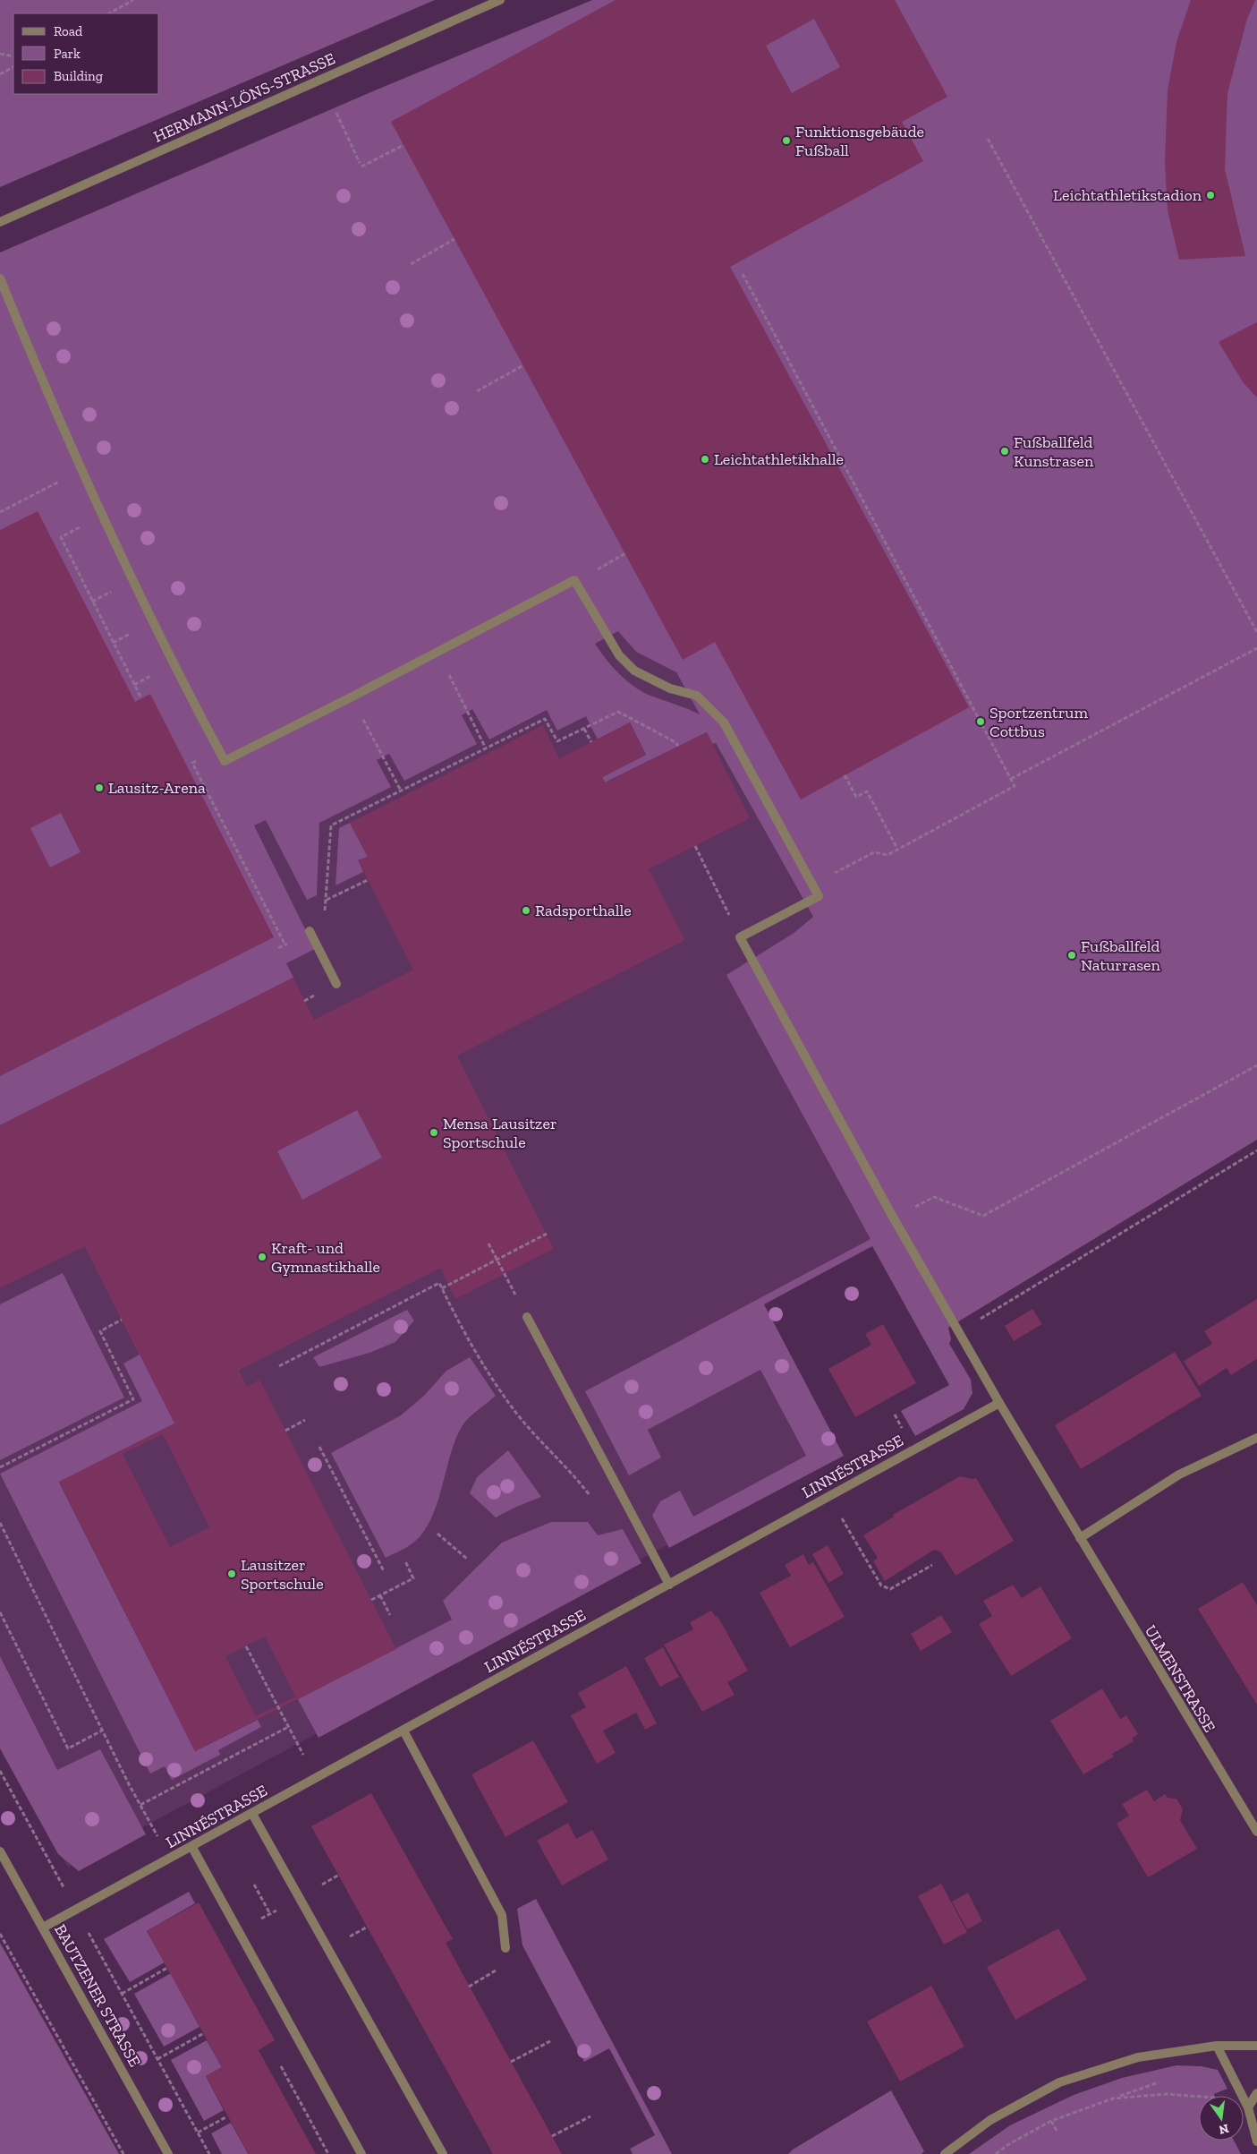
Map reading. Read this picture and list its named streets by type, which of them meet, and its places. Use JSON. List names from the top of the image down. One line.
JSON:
{"streets":{"street":["HERMANN-LÖNS-STRASSE","LINNÉSTRASSE","ULMENSTRASSE","BAUTZENER STRASSE"]},"crossings":[["LINNÉSTRASSE","BAUTZENER STRASSE"]],"places":["Funktionsgebäude Fußball","Leichtathletikstadion","Fußballfeld Kunstrasen","Leichtathletikhalle","Sportzentrum Cottbus","Lausitz-Arena","Radsporthalle","Fußballfeld Naturrasen","Mensa Lausitzer Sportschule","Kraft- und Gymnastikhalle","Lausitzer Sportschule"],"legend":["Road","Park","Building"],"north":"bottom"}
